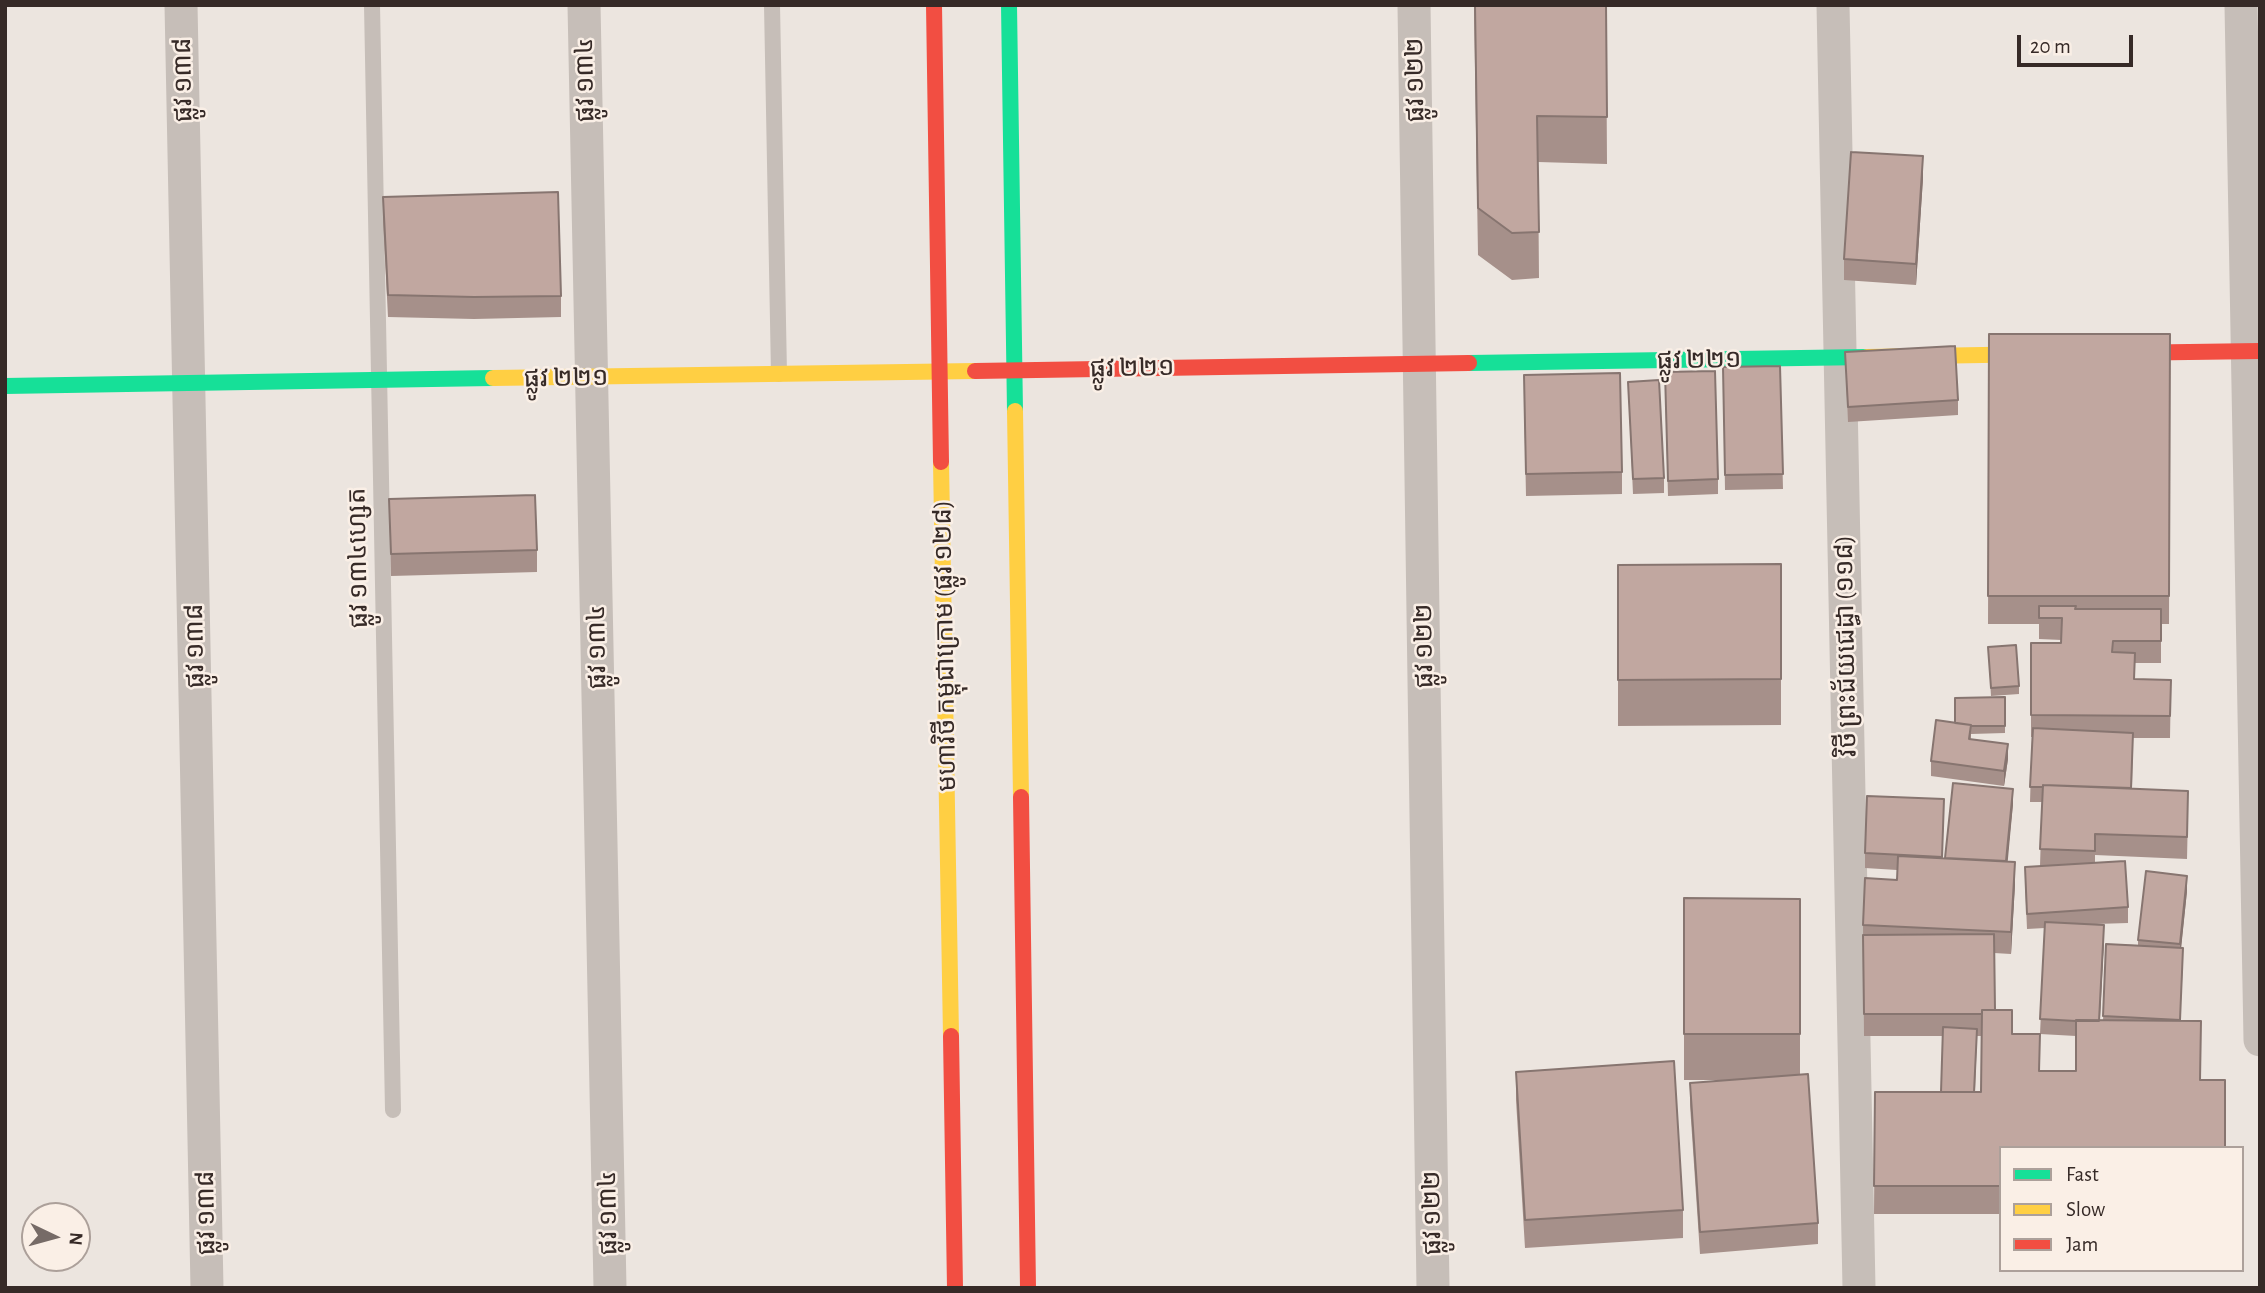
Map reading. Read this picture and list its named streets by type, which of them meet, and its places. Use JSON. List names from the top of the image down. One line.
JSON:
{"streets":{"main road":["ផ្លូវ ២២១","មហាវិថី កម្ពុជាក្រោម (ផ្លូវ ១២៨)"],"street":["ផ្លូវ ១៣៨","ផ្លូវ ១៣៤","ផ្លូវ ១២២","វិថី ព្រះជ័យជេដ្ធា (១១៨)"],"lane":["ផ្លូវ ១៣៤ហ្សេត"]},"crossings":[["ផ្លូវ ១៣៨","ផ្លូវ ២២១"],["ផ្លូវ ១៣៤","ផ្លូវ ២២១"],["ផ្លូវ ១២២","ផ្លូវ ២២១"],["ផ្លូវ ២២១","ផ្លូវ ១៣៤ហ្សេត"],["ផ្លូវ ២២១","មហាវិថី កម្ពុជាក្រោម (ផ្លូវ ១២៨)"],["ផ្លូវ ២២១","វិថី ព្រះជ័យជេដ្ធា (១១៨)"]],"legend":["Fast","Slow","Jam"],"scale_bar":"20 m","north":"right"}
